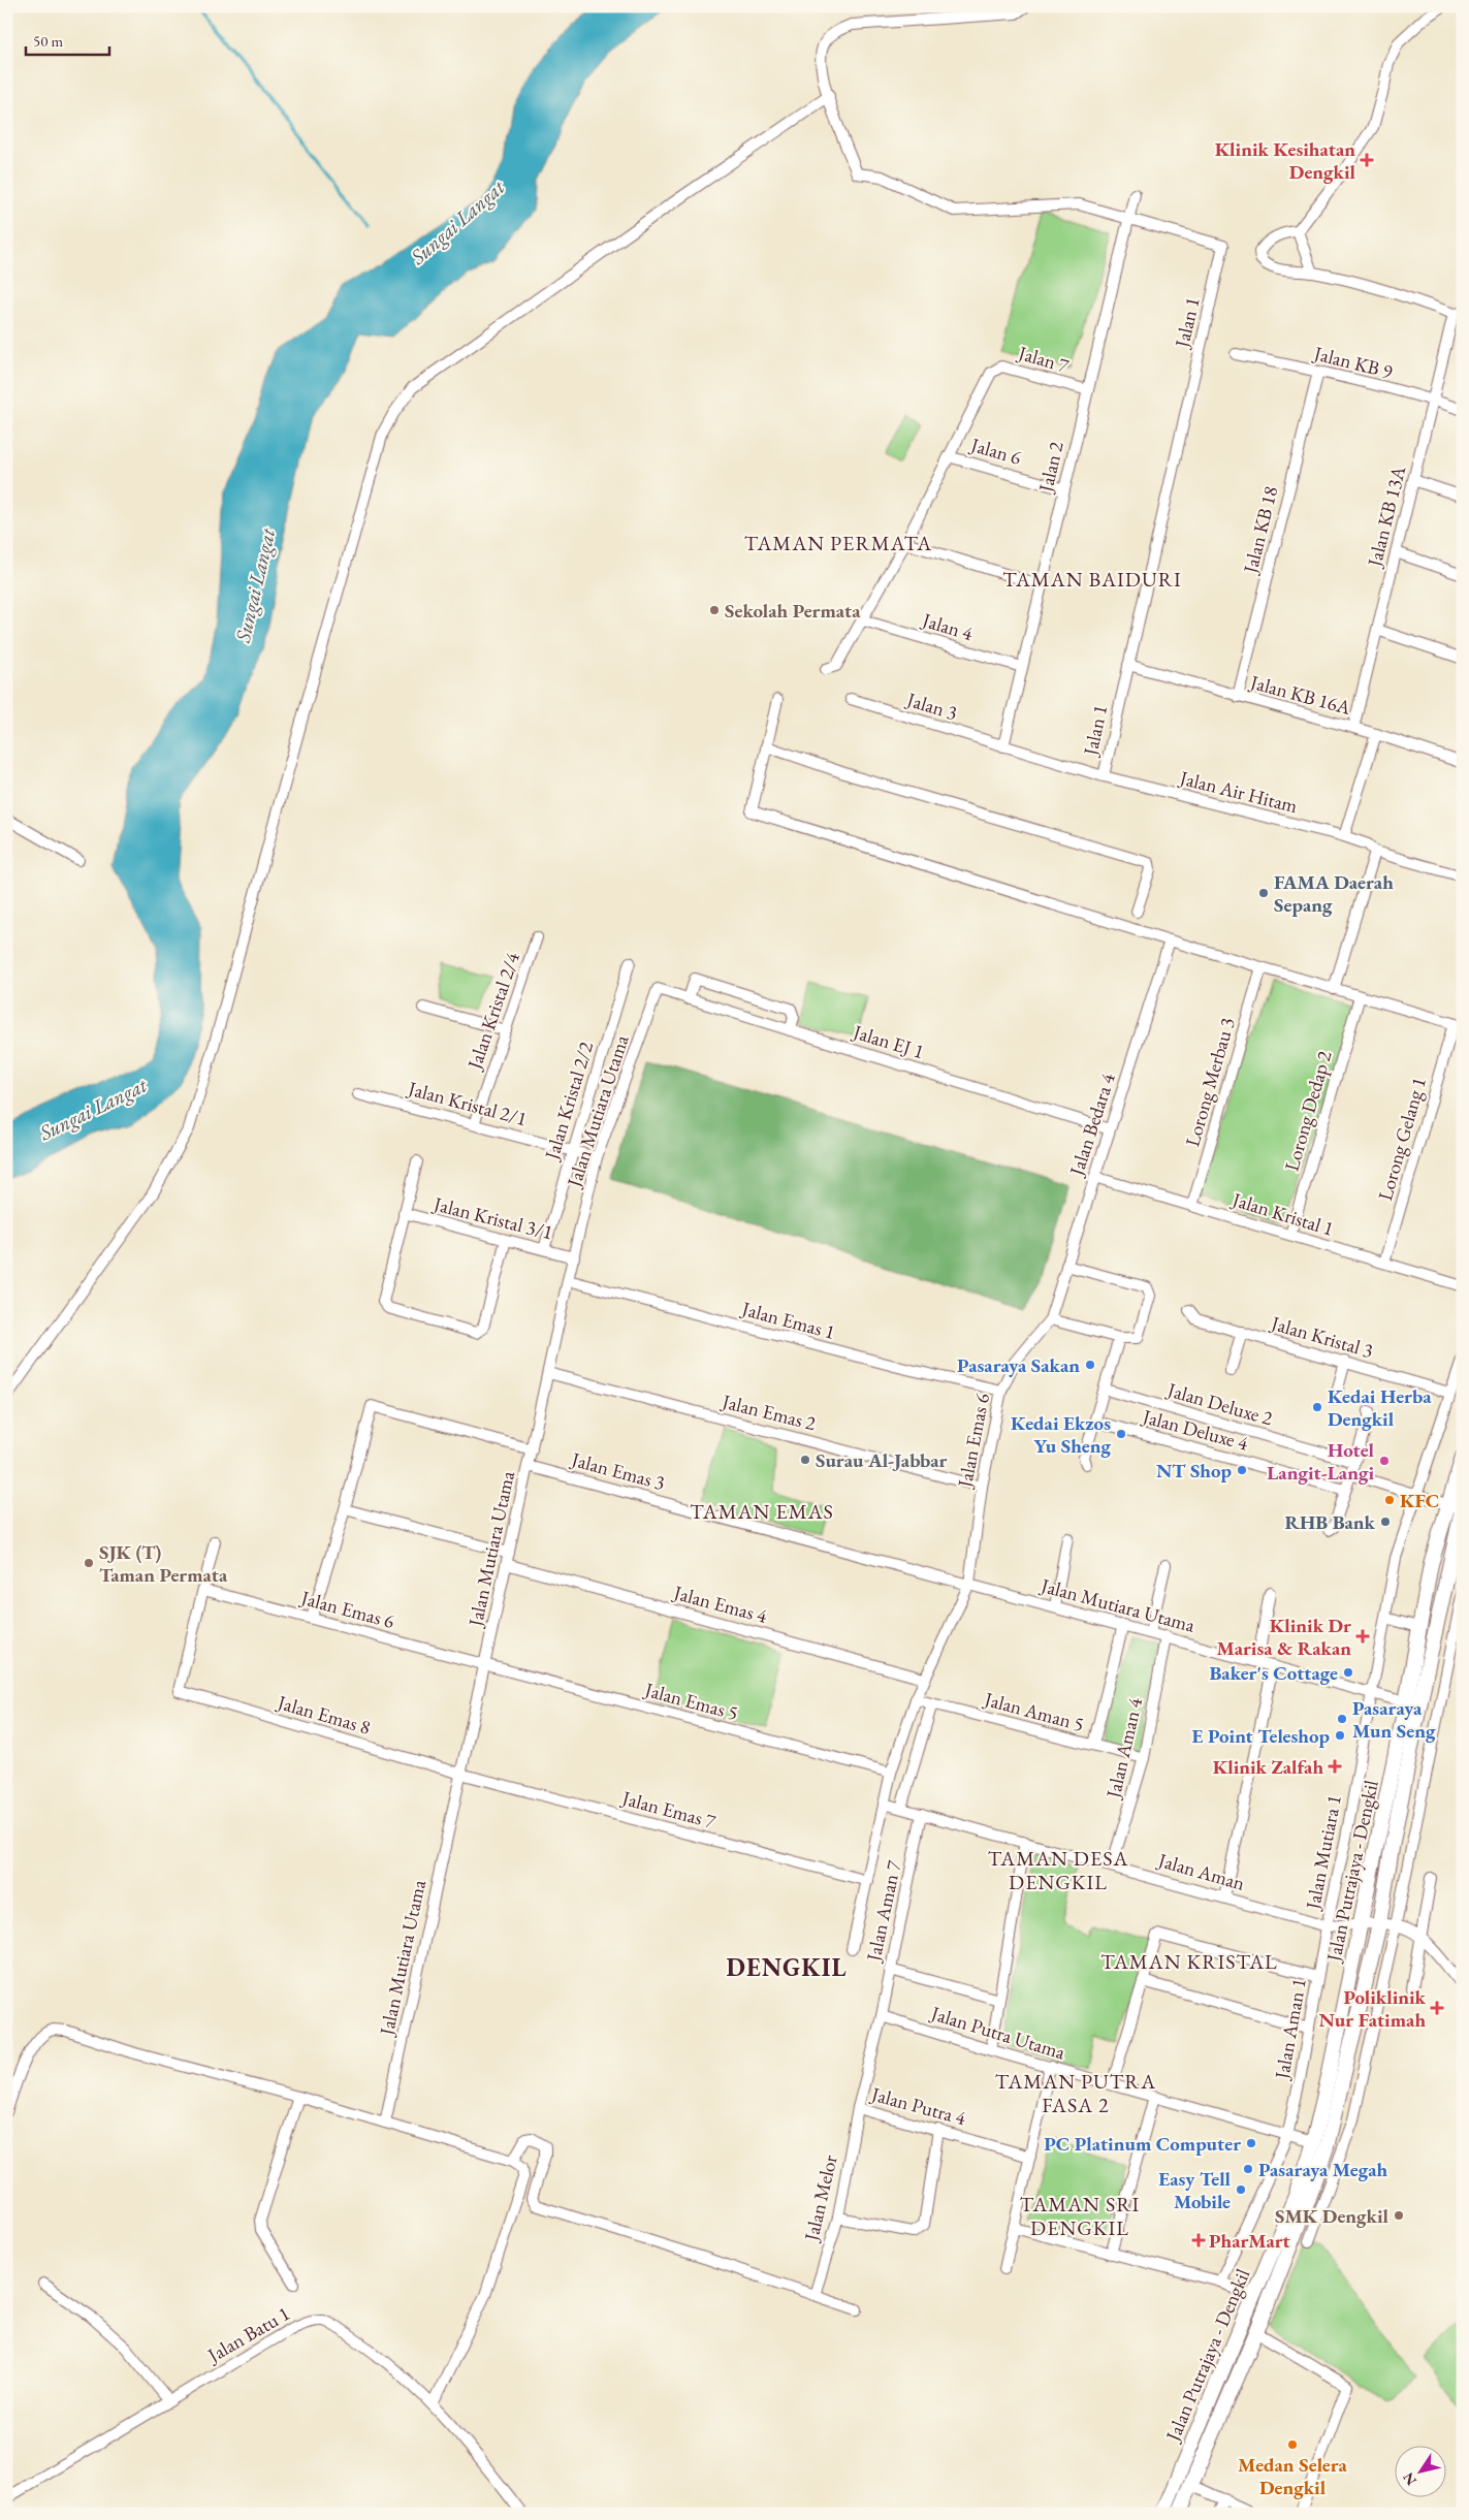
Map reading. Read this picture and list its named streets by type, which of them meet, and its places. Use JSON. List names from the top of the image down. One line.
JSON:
{"streets":{"main road":["Jalan Putrajaya - Dengkil"],"street":["Jalan 1","Jalan 7","Jalan KB 9","Jalan 6","Jalan 2","Jalan KB 13A","Jalan KB 18","Jalan 4","Jalan KB 16A","Jalan 3","Jalan Air Hitam","Jalan Kristal 2/4","Jalan EJ 1","Lorong Merbau 3","Jalan Kristal 2/2","Jalan Kristal 2/1","Jalan Mutiara Utama","Lorong Dedap 2","Jalan Bedara 4","Lorong Gelang 1","Jalan Kristal 1","Jalan Kristal 3/1","Jalan Emas 1","Jalan Kristal 3","Jalan Deluxe 2","Jalan Emas 2","Jalan Deluxe 4","Jalan Emas 6","Jalan Emas 3","Jalan Emas 4","Jalan Emas 5","Jalan Aman 5","Jalan Emas 8","Jalan Aman 4","Jalan Emas 7","Jalan Mutiara 1","Jalan Aman","Jalan Aman 7","Jalan Aman 1","Jalan Putra Utama","Jalan Putra 4","Jalan Melor","Jalan Batu 1"]},"crossings":[["Jalan 1","Jalan 2"],["Jalan 1","Jalan KB 16A"],["Jalan 1","Jalan Air Hitam"],["Jalan 7","Jalan 6"],["Jalan 7","Jalan 2"],["Jalan KB 9","Jalan KB 13A"],["Jalan KB 9","Jalan KB 18"],["Jalan 6","Jalan 2"],["Jalan 2","Jalan 4"],["Jalan 2","Jalan 3"],["Jalan 2","Jalan Air Hitam"],["Jalan KB 13A","Jalan KB 16A"],["Jalan KB 18","Jalan KB 16A"],["Jalan 3","Jalan Air Hitam"],["Jalan Kristal 2/4","Jalan Kristal 2/1"],["Jalan EJ 1","Jalan Mutiara Utama"],["Jalan EJ 1","Jalan Bedara 4"],["Lorong Merbau 3","Jalan Kristal 1"],["Jalan Kristal 2/2","Jalan Kristal 2/1"],["Jalan Kristal 2/2","Jalan Kristal 3/1"],["Jalan Kristal 2/1","Jalan Mutiara Utama"],["Jalan Mutiara Utama","Jalan Kristal 3/1"],["Jalan Mutiara Utama","Jalan Emas 1"],["Jalan Mutiara Utama","Jalan Emas 2"],["Jalan Mutiara Utama","Jalan Emas 6"],["Jalan Mutiara Utama","Jalan Emas 3"],["Jalan Mutiara Utama","Jalan Emas 4"],["Jalan Mutiara Utama","Jalan Emas 5"],["Jalan Mutiara Utama","Jalan Emas 8"],["Jalan Mutiara Utama","Jalan Aman 4"],["Jalan Mutiara Utama","Jalan Emas 7"],["Jalan Mutiara Utama","Jalan Mutiara 1"],["Jalan Mutiara Utama","Jalan Putrajaya - Dengkil"],["Lorong Dedap 2","Jalan Kristal 1"],["Jalan Bedara 4","Jalan Kristal 1"],["Jalan Bedara 4","Jalan Emas 6"],["Lorong Gelang 1","Jalan Kristal 1"],["Jalan Emas 1","Jalan Emas 6"],["Jalan Kristal 3","Jalan Mutiara 1"],["Jalan Emas 2","Jalan Emas 6"],["Jalan Emas 6","Jalan Emas 3"],["Jalan Emas 6","Jalan Emas 4"],["Jalan Emas 6","Jalan Emas 5"],["Jalan Emas 6","Jalan Aman 5"],["Jalan Emas 6","Jalan Emas 8"],["Jalan Emas 6","Jalan Emas 7"],["Jalan Emas 6","Jalan Aman"],["Jalan Aman 5","Jalan Aman 4"],["Jalan Emas 8","Jalan Emas 7"],["Jalan Aman 4","Jalan Aman"],["Jalan Mutiara 1","Jalan Aman"],["Jalan Mutiara 1","Jalan Aman 1"],["Jalan Putrajaya - Dengkil","Jalan Aman"],["Jalan Putrajaya - Dengkil","Jalan Putra Utama"],["Jalan Aman","Jalan Aman 7"],["Jalan Aman","Jalan Aman 1"],["Jalan Aman 7","Jalan Putra Utama"],["Jalan Aman 7","Jalan Putra 4"],["Jalan Aman 7","Jalan Melor"],["Jalan Aman 1","Jalan Putra Utama"],["Jalan Putra 4","Jalan Melor"]],"districts":["TAMAN PERMATA","TAMAN BAIDURI","TAMAN EMAS","TAMAN DESA DENGKIL","TAMAN KRISTAL","DENGKIL","TAMAN PUTRA FASA 2","TAMAN SRI DENGKIL"],"water":["Sungai Langat"],"places":{"health":["Klinik Kesihatan Dengkil","Klinik Dr Marisa & Rakan","Klinik Zalfah","Poliklinik Nur Fatimah","PharMart"],"other":["Sekolah Permata","FAMA Daerah Sepang","Pasaraya Sakan","Kedai Herba Dengkil","Kedai Ekzos Yu Sheng","Surau Al-Jabbar","Hotel Langit-Langi","NT Shop","KFC","RHB Bank","SJK (T) Taman Permata","Baker's Cottage","Pasaraya Mun Seng","E Point Teleshop","PC Platinum Computer","Pasaraya Megah","Easy Tell Mobile","SMK Dengkil","Medan Selera Dengkil"]},"scale_bar":"50 m","north":"bottom left"}
